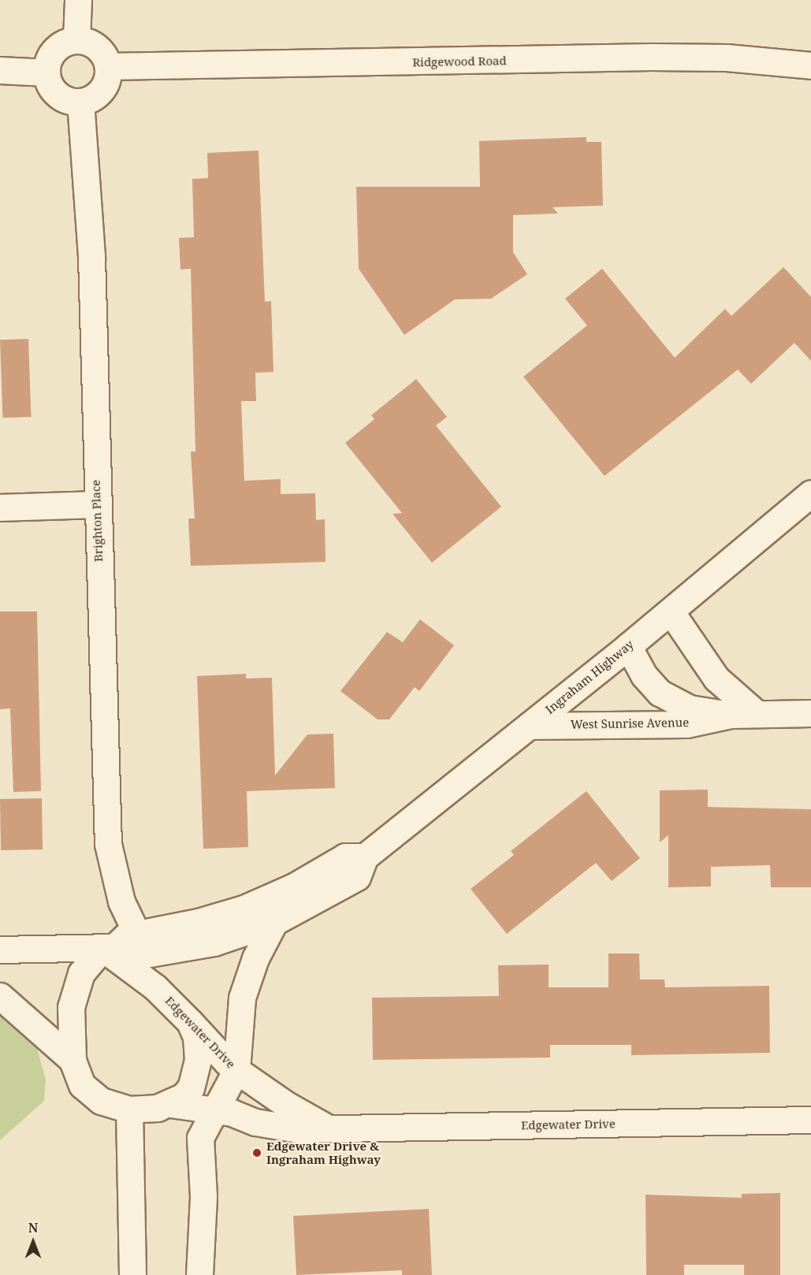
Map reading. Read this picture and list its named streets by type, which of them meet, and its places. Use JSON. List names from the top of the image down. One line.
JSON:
{"streets":{"street":["Ridgewood Road","Brighton Place","Ingraham Highway","West Sunrise Avenue","Edgewater Drive"]},"crossings":[["Ridgewood Road","Brighton Place"],["Ingraham Highway","West Sunrise Avenue"],["Ingraham Highway","Edgewater Drive"]],"places":["Edgewater Drive & Ingraham Highway"],"north":"top"}
